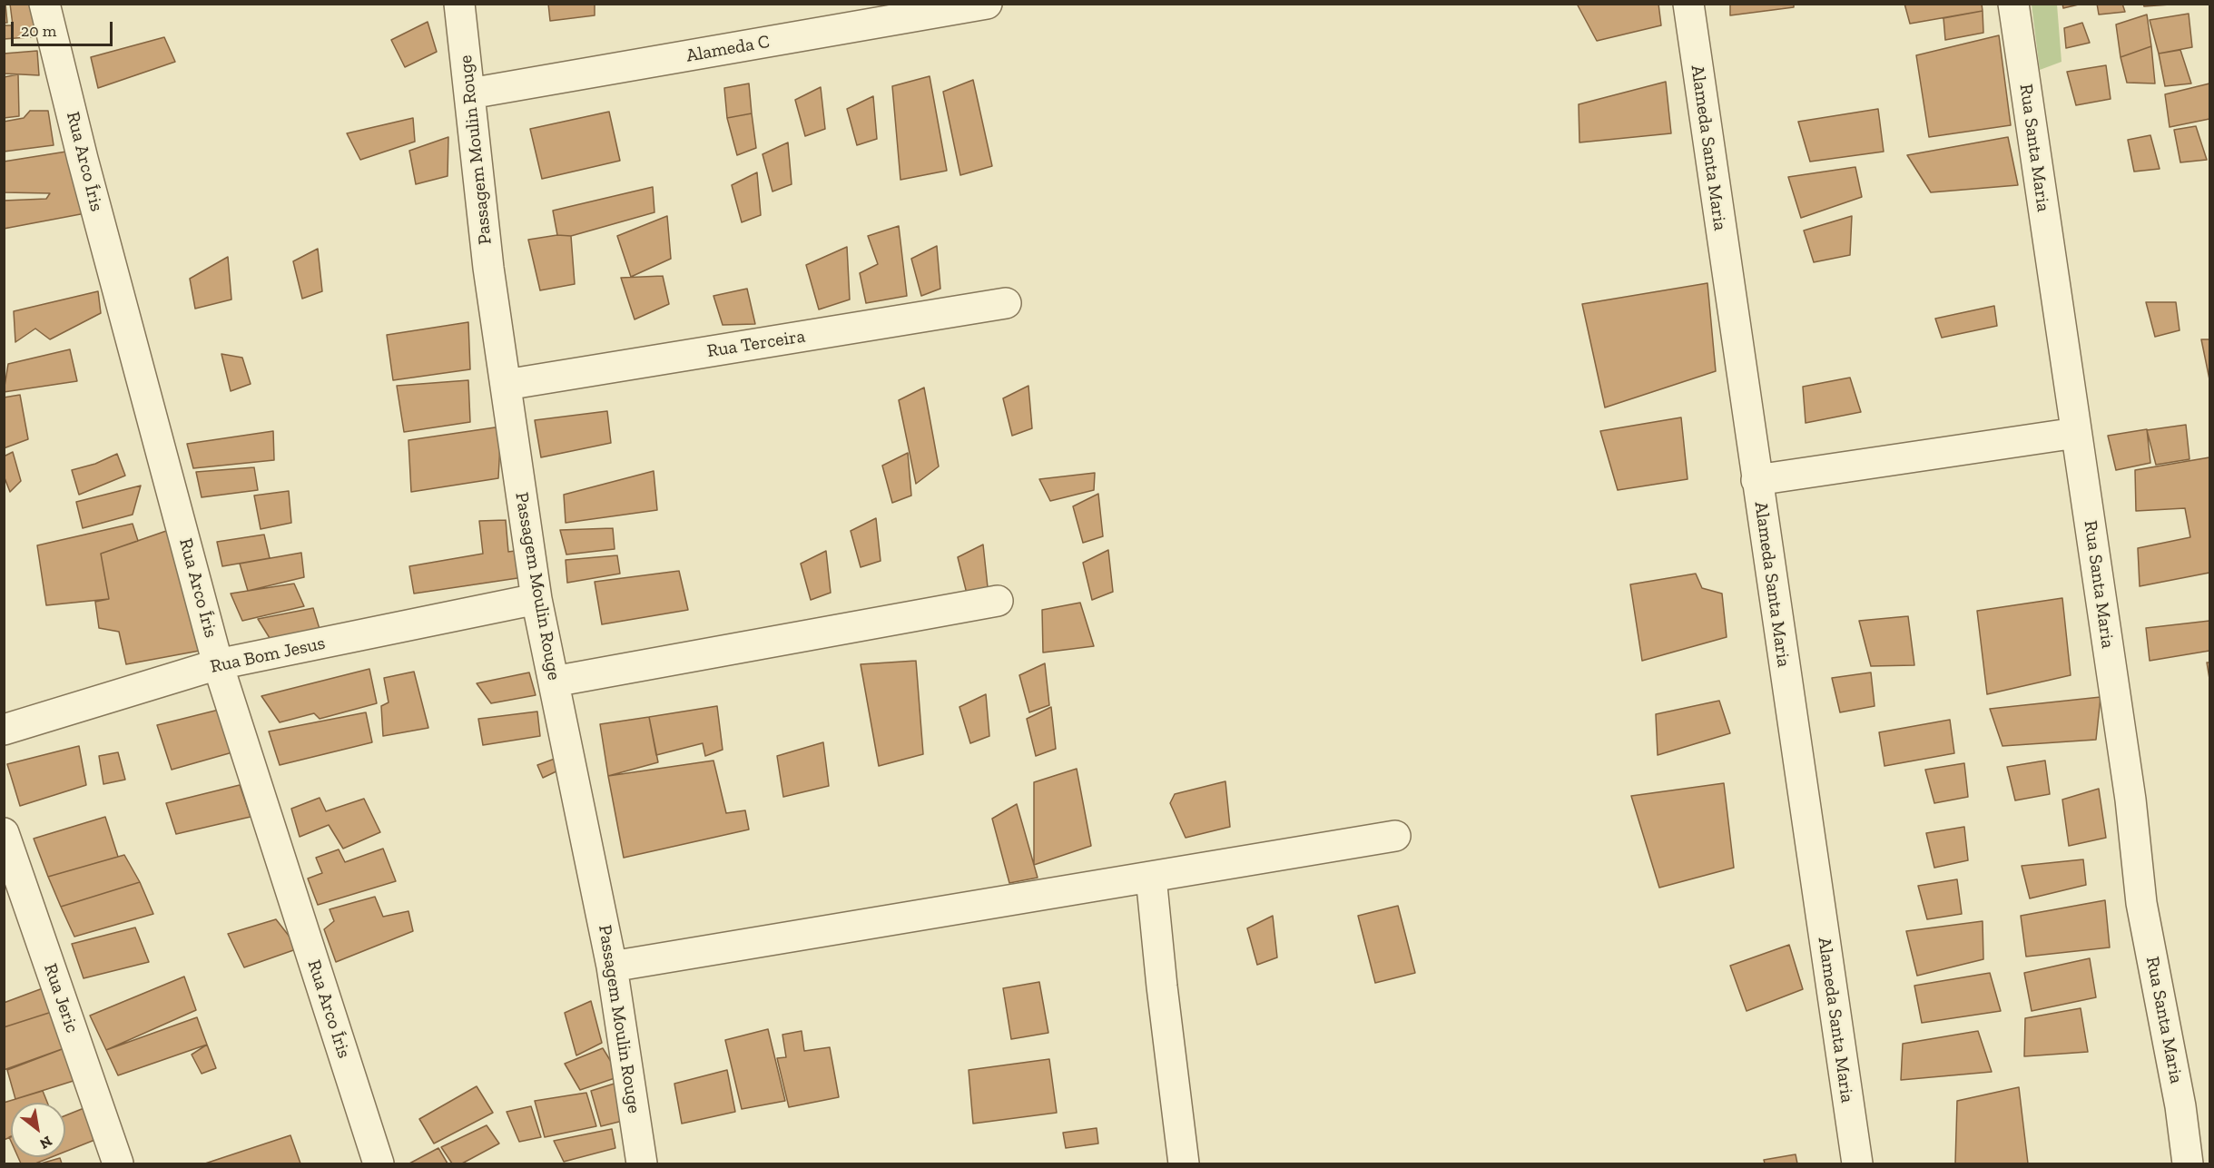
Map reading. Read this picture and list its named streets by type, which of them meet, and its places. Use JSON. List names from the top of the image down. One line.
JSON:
{"streets":{"street":["Alameda C","Alameda Santa Maria","Rua Santa Maria","Passagem Moulin Rouge","Rua Arco Íris","Rua Terceira","Rua Bom Jesus","Rua Jeric"]},"crossings":[["Alameda C","Passagem Moulin Rouge"],["Passagem Moulin Rouge","Rua Terceira"],["Passagem Moulin Rouge","Rua Bom Jesus"],["Rua Arco Íris","Rua Bom Jesus"]],"scale_bar":"20 m","north":"bottom right"}
